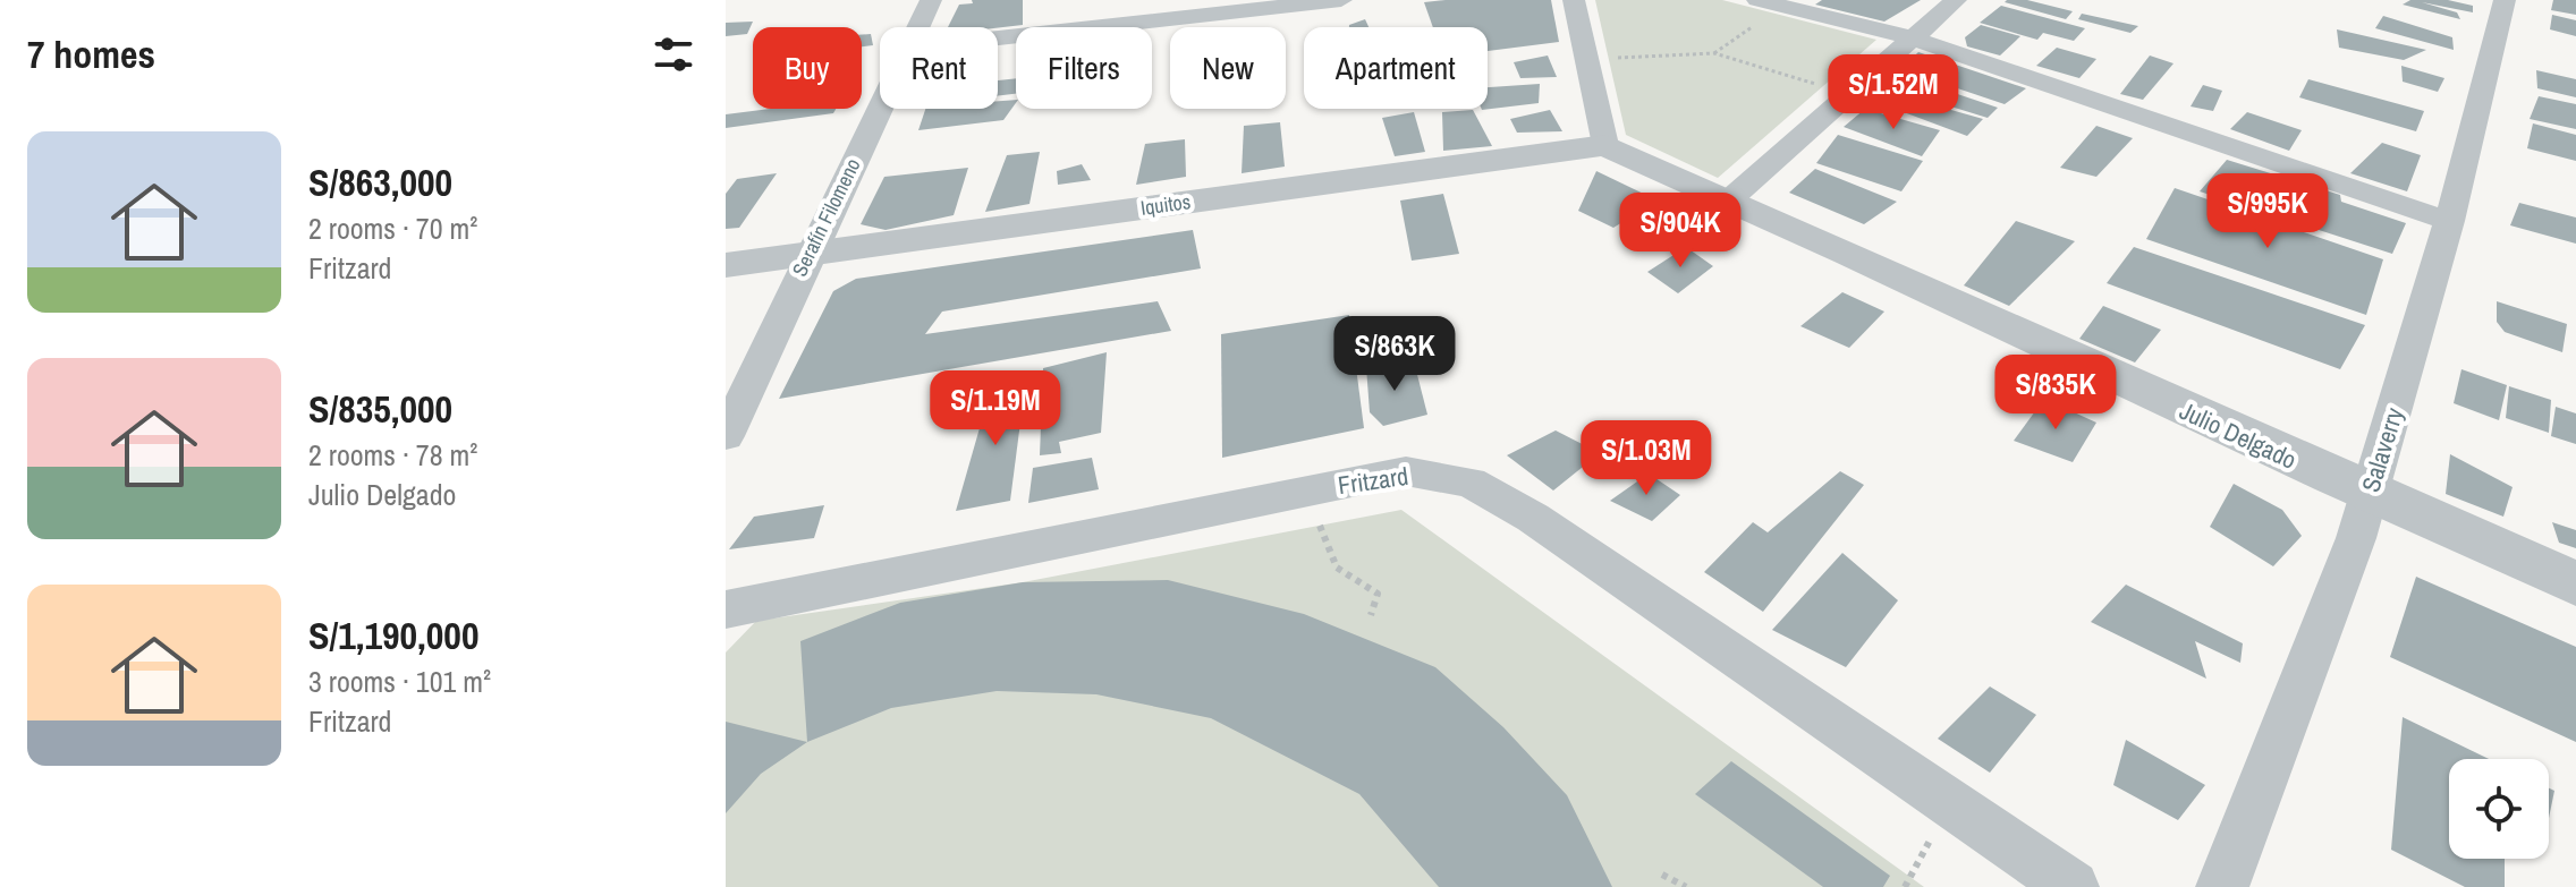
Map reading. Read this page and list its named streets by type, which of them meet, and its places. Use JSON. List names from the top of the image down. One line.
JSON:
{"streets":{"street":["Iquitos","Serafín Filomeno","Julio Delgado","Salaverry","Fritzard"]},"crossings":[["Iquitos","Serafín Filomeno"],["Iquitos","Julio Delgado"],["Julio Delgado","Salaverry"]],"page":{"heading":"7 homes","chip":["Buy","Rent","Filters","New","Apartment"],"price":["S/1.52M","S/995K","S/904K","S/863K","S/835K","S/1.19M","S/1.03M"],"list":[{"name":"S/863,000","note":"2 rooms · 70 m² · Fritzard"},{"name":"S/835,000","note":"2 rooms · 78 m² · Julio Delgado"},{"name":"S/1,190,000","note":"3 rooms · 101 m² · Fritzard"}]}}
